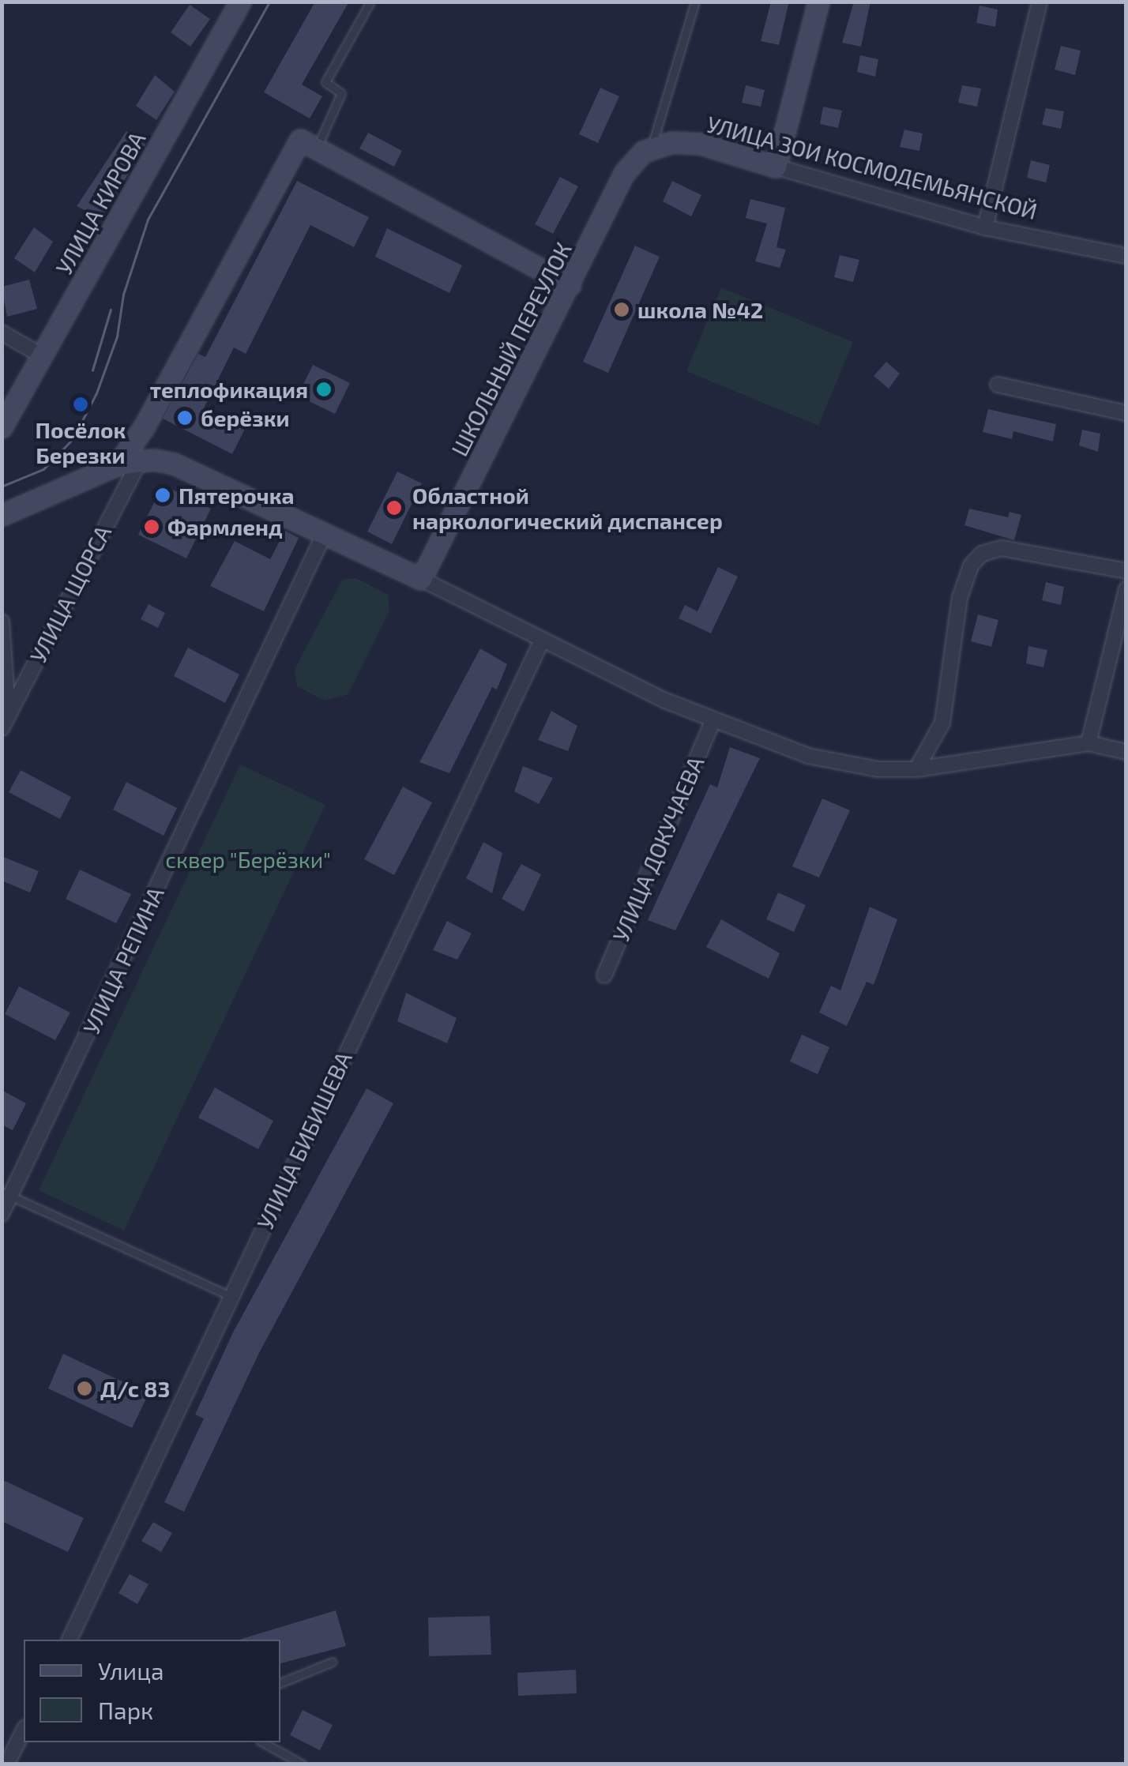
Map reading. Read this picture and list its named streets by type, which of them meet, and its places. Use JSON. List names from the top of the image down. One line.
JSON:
{"streets":{"street":["УЛИЦА ЗОИ КОСМОДЕМЬЯНСКОЙ","УЛИЦА КИРОВА","ШКОЛЬНЫЙ ПЕРЕУЛОК","УЛИЦА ЩОРСА","УЛИЦА ДОКУЧАЕВА","УЛИЦА РЕПИНА","УЛИЦА БИБИШЕВА"]},"crossings":[["УЛИЦА ЗОИ КОСМОДЕМЬЯНСКОЙ","ШКОЛЬНЫЙ ПЕРЕУЛОК"]],"parks":["сквер \"Берёзки\""],"places":["школа №42","теплофикация","Посёлок Березки","берёзки","Пятерочка","Областной наркологический диспансер","Фармленд","Д/с 83"],"legend":["Улица","Парк"]}
